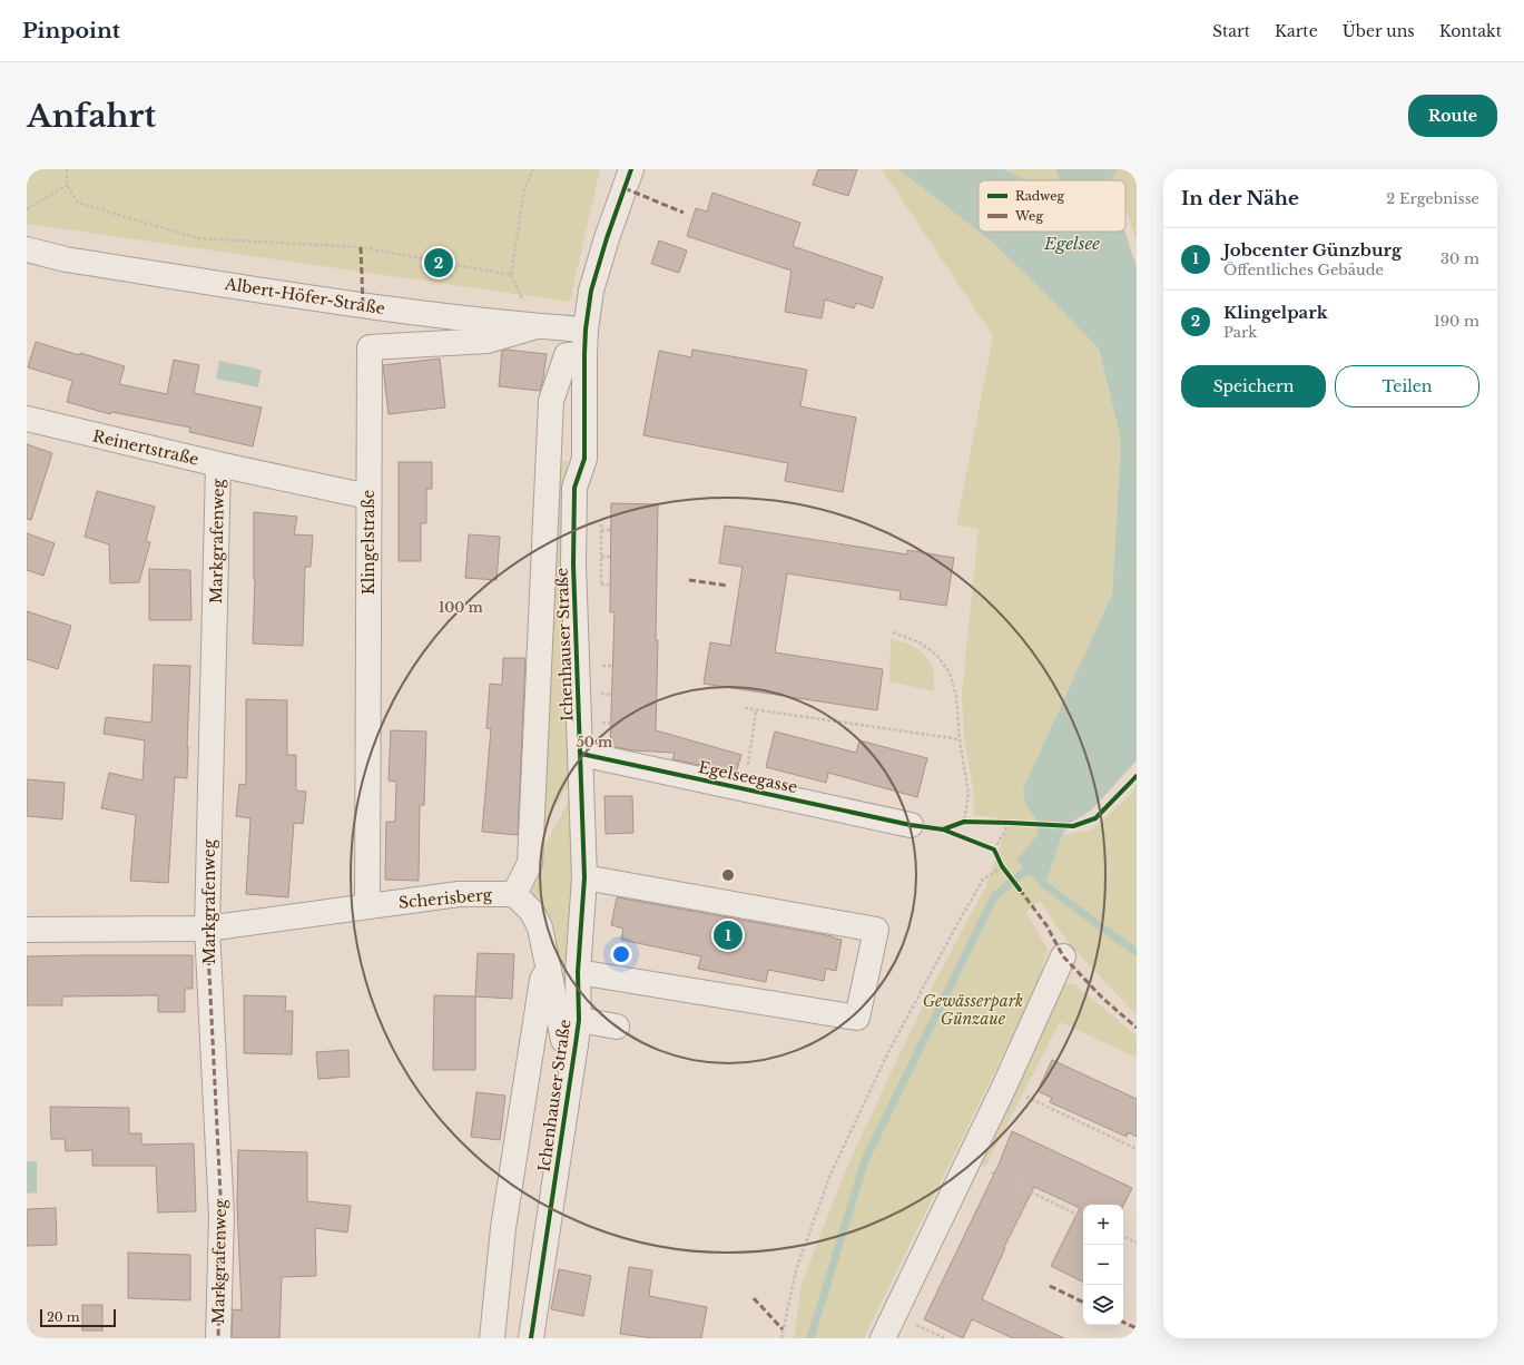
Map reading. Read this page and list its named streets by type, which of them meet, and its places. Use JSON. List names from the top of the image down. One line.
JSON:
{"streets":{"street":["Albert-Höfer-Straße","Reinertstraße","Markgrafenweg","Klingelstraße","Ichenhauser Straße","Egelseegasse","Scherisberg"]},"crossings":[["Albert-Höfer-Straße","Klingelstraße"],["Albert-Höfer-Straße","Ichenhauser Straße"],["Reinertstraße","Markgrafenweg"],["Reinertstraße","Klingelstraße"],["Markgrafenweg","Scherisberg"],["Klingelstraße","Scherisberg"],["Ichenhauser Straße","Egelseegasse"],["Ichenhauser Straße","Scherisberg"]],"water":["Egelsee"],"parks":["Gewässerpark Günzaue"],"legend":["Radweg","Weg"],"scale_bar":"20 m","page":{"header":"Pinpoint","nav":["Start","Karte","Über uns","Kontakt"],"buttons":["Route",["Speichern","Teilen"]],"title":"Anfahrt","heading":["In der Nähe","2 Ergebnisse"],"list":[{"mark":"1","name":"Jobcenter Günzburg","note":"Öffentliches Gebäude","value":"30 m"},{"mark":"2","name":"Klingelpark","note":"Park","value":"190 m"}],"pins":["2","1"],"map_buttons":["+","−"],"scale":"20 m"},"rings":["100 m","50 m"]}
